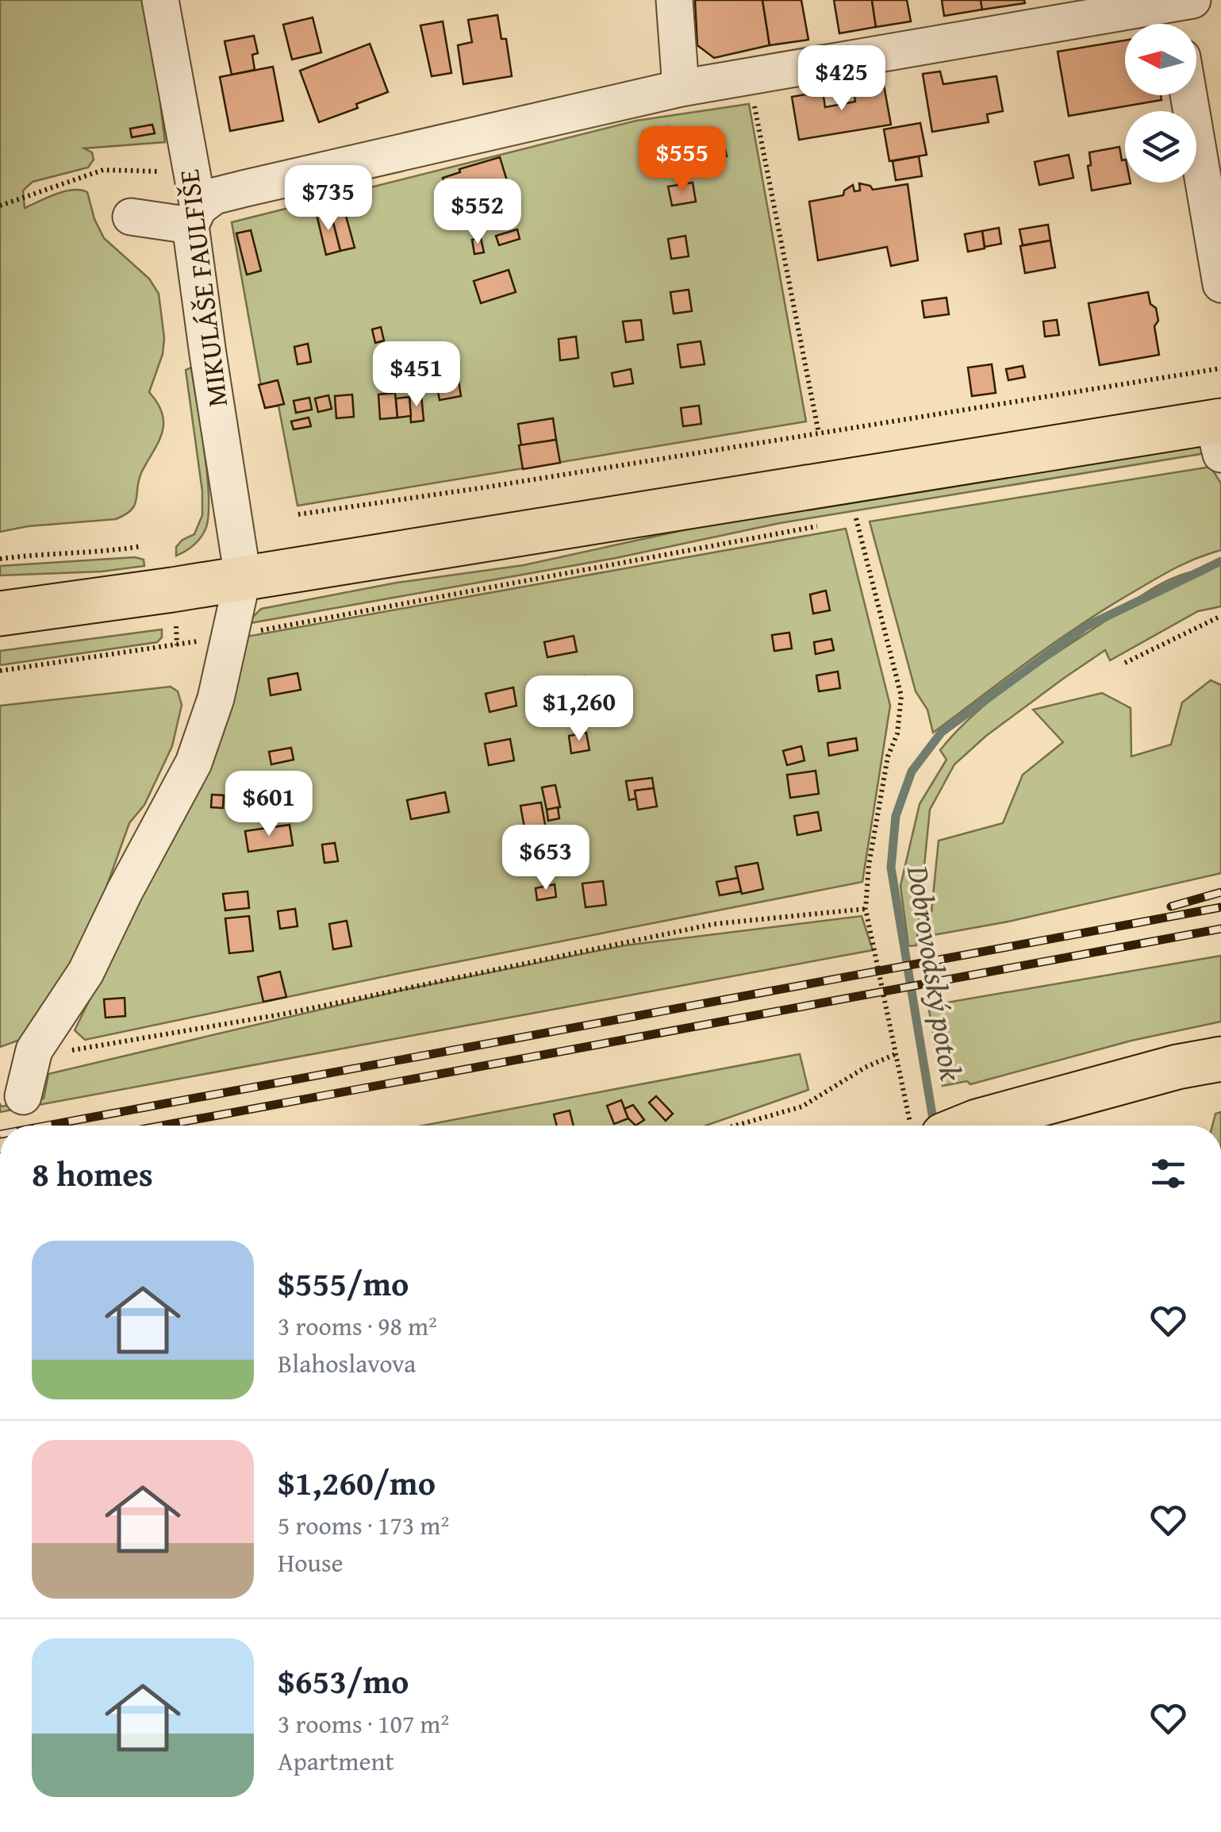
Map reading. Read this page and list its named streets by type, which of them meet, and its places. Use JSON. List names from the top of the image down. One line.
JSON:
{"streets":{"street":["MIKULÁŠE FAULFIŠE"]},"water":["Dobrovodský potok"],"north":"left","page":{"price":["$425","$555","$735","$552","$451","$1,260","$601","$653"],"heading":"8 homes","list":[{"name":"$555/mo","note":"3 rooms · 98 m² · Blahoslavova"},{"name":"$1,260/mo","note":"5 rooms · 173 m² · House"},{"name":"$653/mo","note":"3 rooms · 107 m² · Apartment"}]}}
